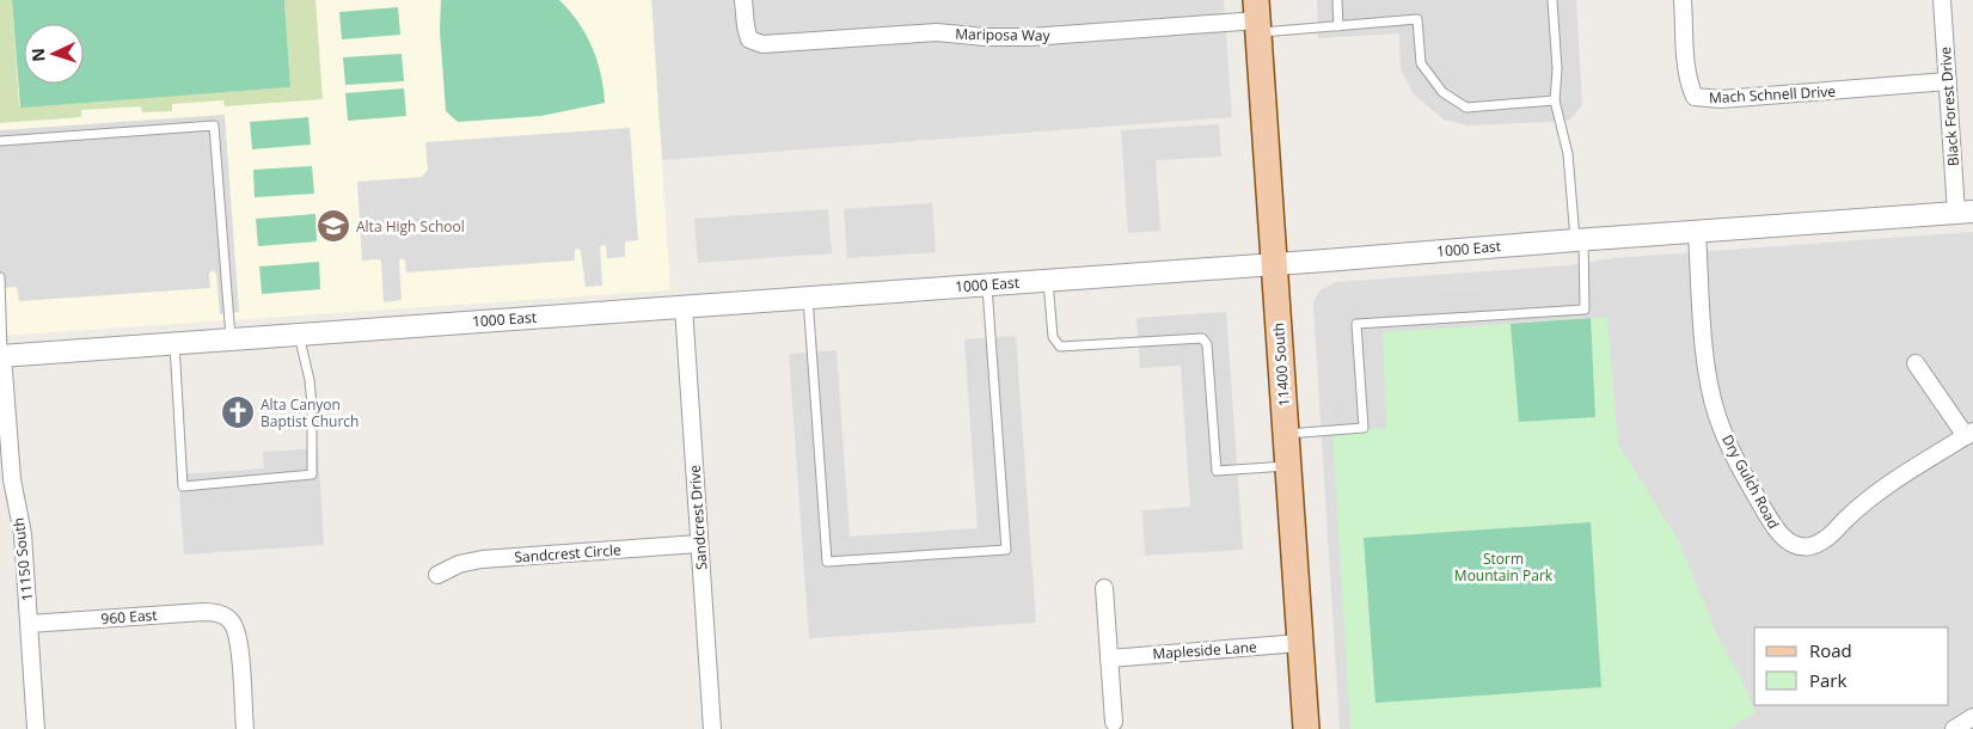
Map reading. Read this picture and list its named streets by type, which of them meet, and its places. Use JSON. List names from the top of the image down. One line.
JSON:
{"streets":{"main road":["11400 South"],"street":["Mariposa Way","Mach Schnell Drive","Black Forest Drive","1000 East","Dry Gulch Road","Sandcrest Drive","Sandcrest Circle","11150 South","960 East","Mapleside Lane"]},"crossings":[["Mariposa Way","11400 South"],["Mach Schnell Drive","Black Forest Drive"],["Black Forest Drive","1000 East"],["1000 East","11400 South"],["1000 East","Dry Gulch Road"],["1000 East","Sandcrest Drive"],["1000 East","11150 South"],["11400 South","Mapleside Lane"],["Sandcrest Drive","Sandcrest Circle"],["11150 South","960 East"]],"parks":["Storm Mountain Park"],"places":{"school or university":["Alta High School"],"church":["Alta Canyon Baptist Church"]},"legend":["Road","Park"],"north":"left"}
